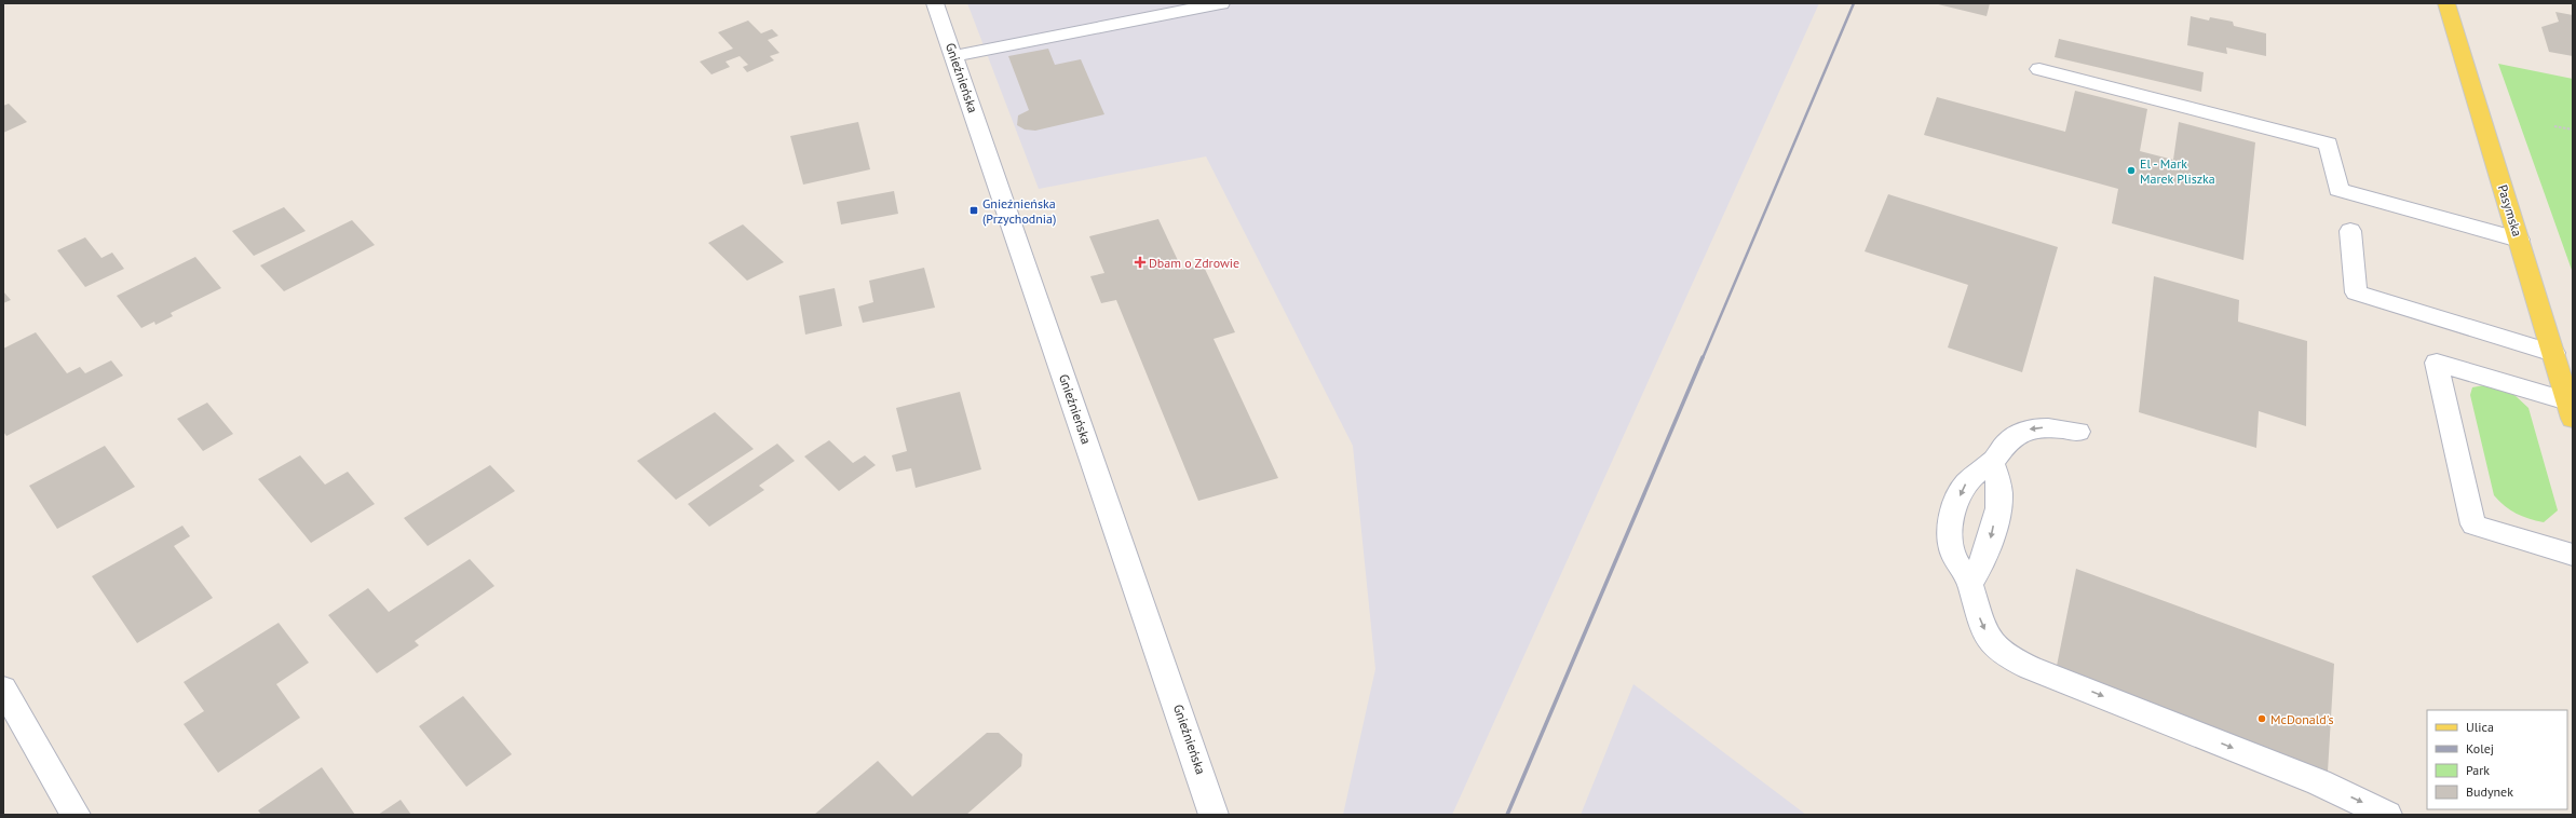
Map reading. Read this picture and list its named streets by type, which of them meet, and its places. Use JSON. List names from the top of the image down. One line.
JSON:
{"streets":{"main road":["Pasymska"],"street":["Gnieźnieńska"]},"places":{"other":["El - Mark Marek Pliszka","McDonald's"],"transit":["Gnieźnieńska (Przychodnia)"],"health":["Dbam o Zdrowie"]},"legend":["Ulica","Kolej","Park","Budynek"]}
